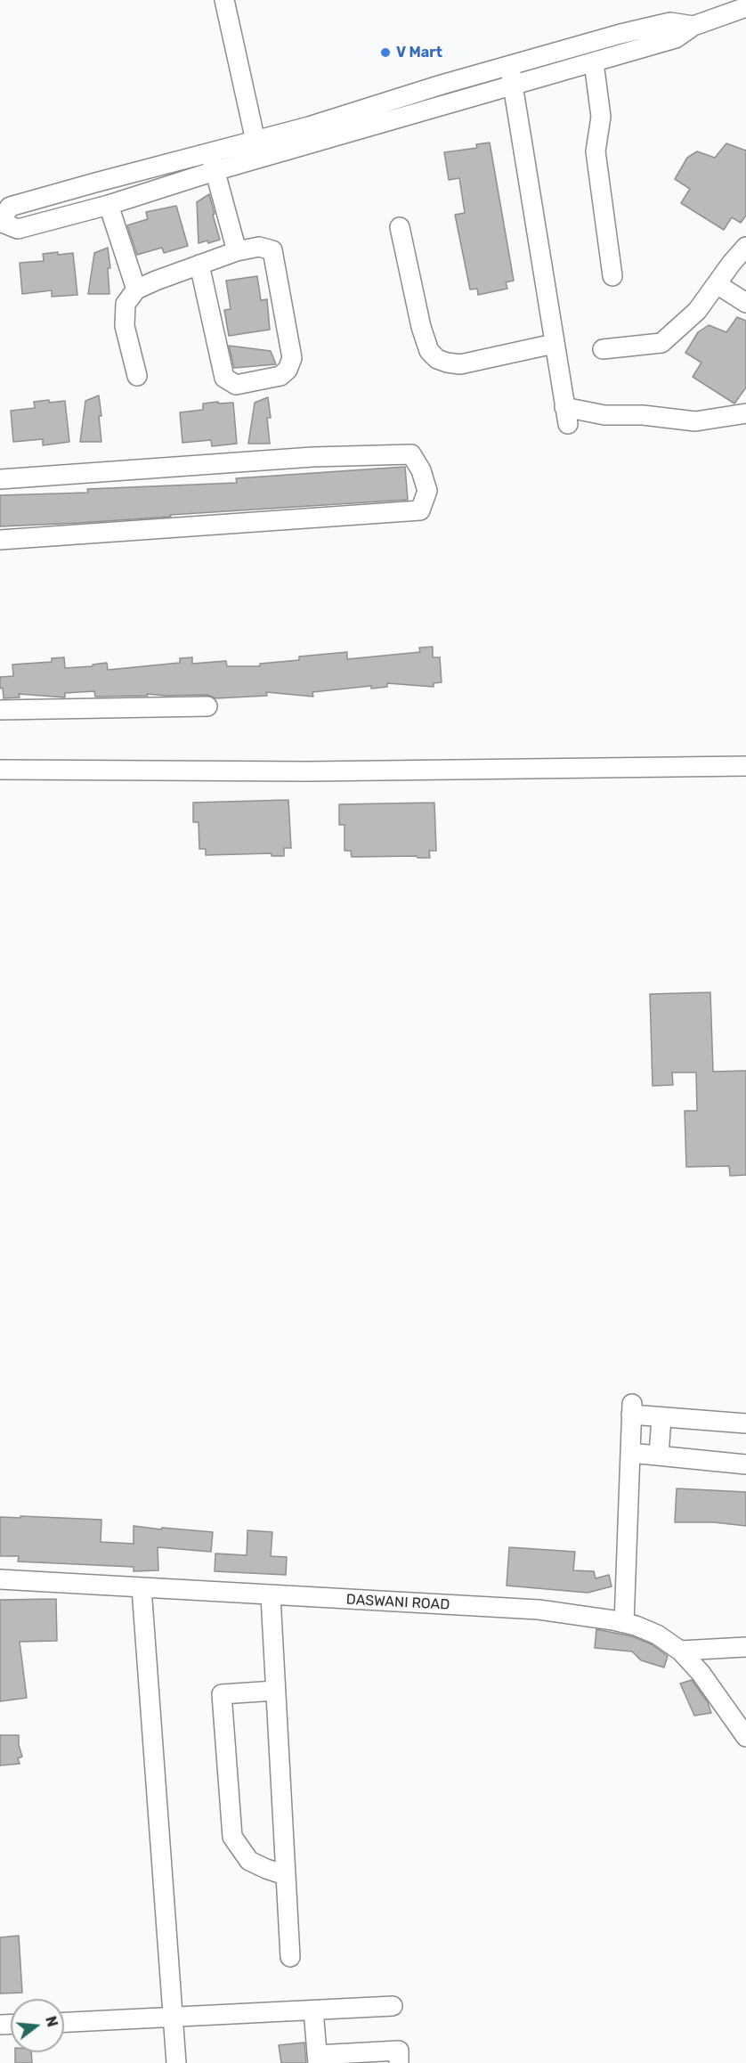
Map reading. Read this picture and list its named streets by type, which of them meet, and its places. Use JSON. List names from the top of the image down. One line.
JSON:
{"streets":{"street":["DASWANI ROAD"]},"places":["V Mart"],"north":"right"}
